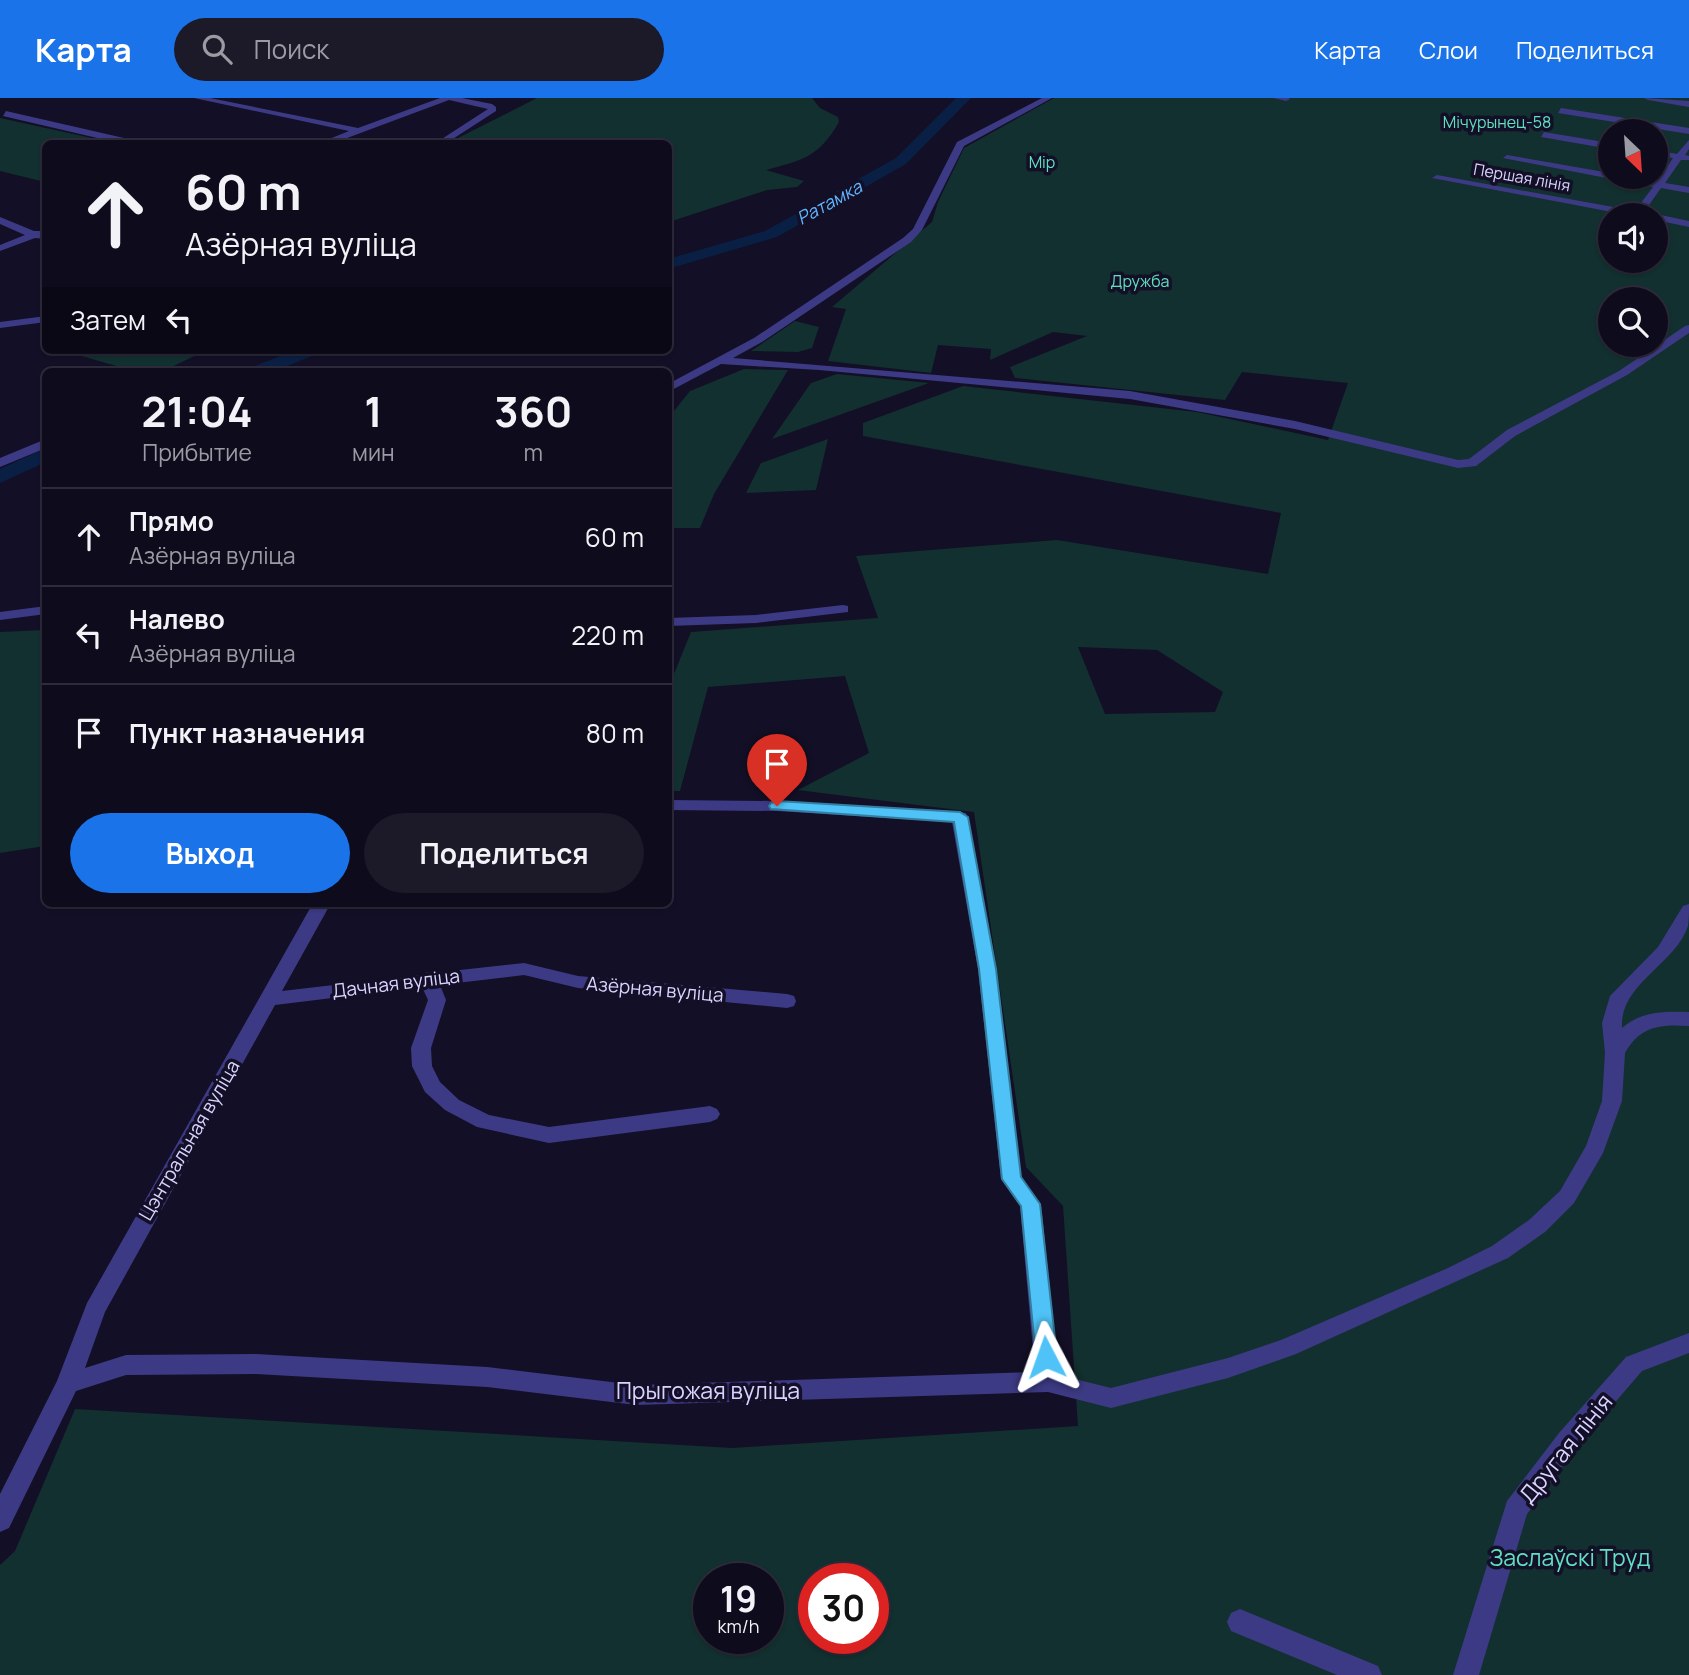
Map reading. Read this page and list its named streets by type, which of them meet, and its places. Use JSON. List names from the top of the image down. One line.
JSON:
{"streets":{"street":["Першая лінія","Дачная вуліца","Азёрная вуліца","Цэнтральная вуліца","Прыгожая вуліца","Другая лінія"]},"crossings":[["Дачная вуліца","Азёрная вуліца"],["Дачная вуліца","Цэнтральная вуліца"],["Цэнтральная вуліца","Прыгожая вуліца"]],"water":["Ратамка"],"parks":["Мічурынец-58","Мір","Дружба","Заслаўскі Труд"],"north":"bottom right","page":{"header":"Карта","search":"Поиск","nav":["Карта","Слои","Поделиться"],"turn":["60 m","Азёрная вуліца"],"then":"Затем","eta":["21:04","Прибытие","1","мин","360","m"],"list":[{"name":"Прямо","note":"Азёрная вуліца","value":"60 m"},{"name":"Налево","note":"Азёрная вуліца","value":"220 m"},{"name":"Пункт назначения","value":"80 m"}],"buttons":["Выход","Поделиться"],"speed":"19 km/h","limit":"30"}}
